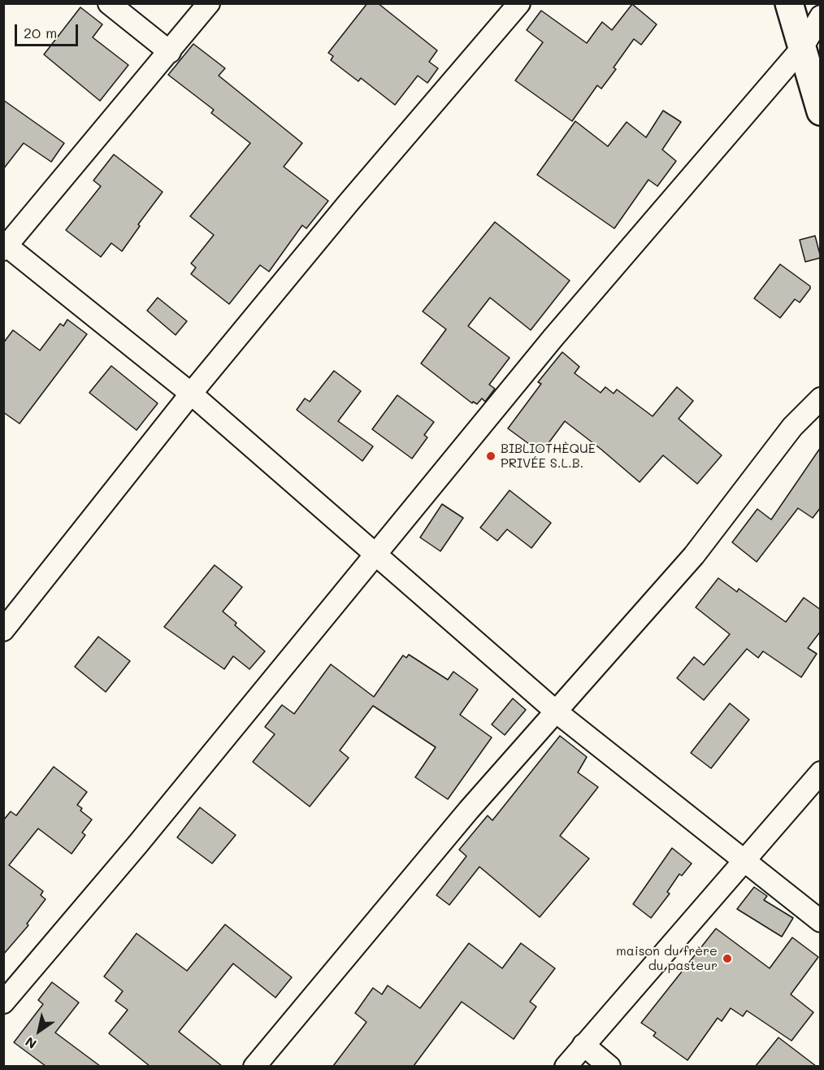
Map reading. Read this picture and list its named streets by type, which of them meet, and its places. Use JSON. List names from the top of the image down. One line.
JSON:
{"places":["BIBLIOTHÈQUE PRIVÉE S.L.B.","maison du frère du pasteur"],"scale_bar":"20 m","north":"bottom left"}
